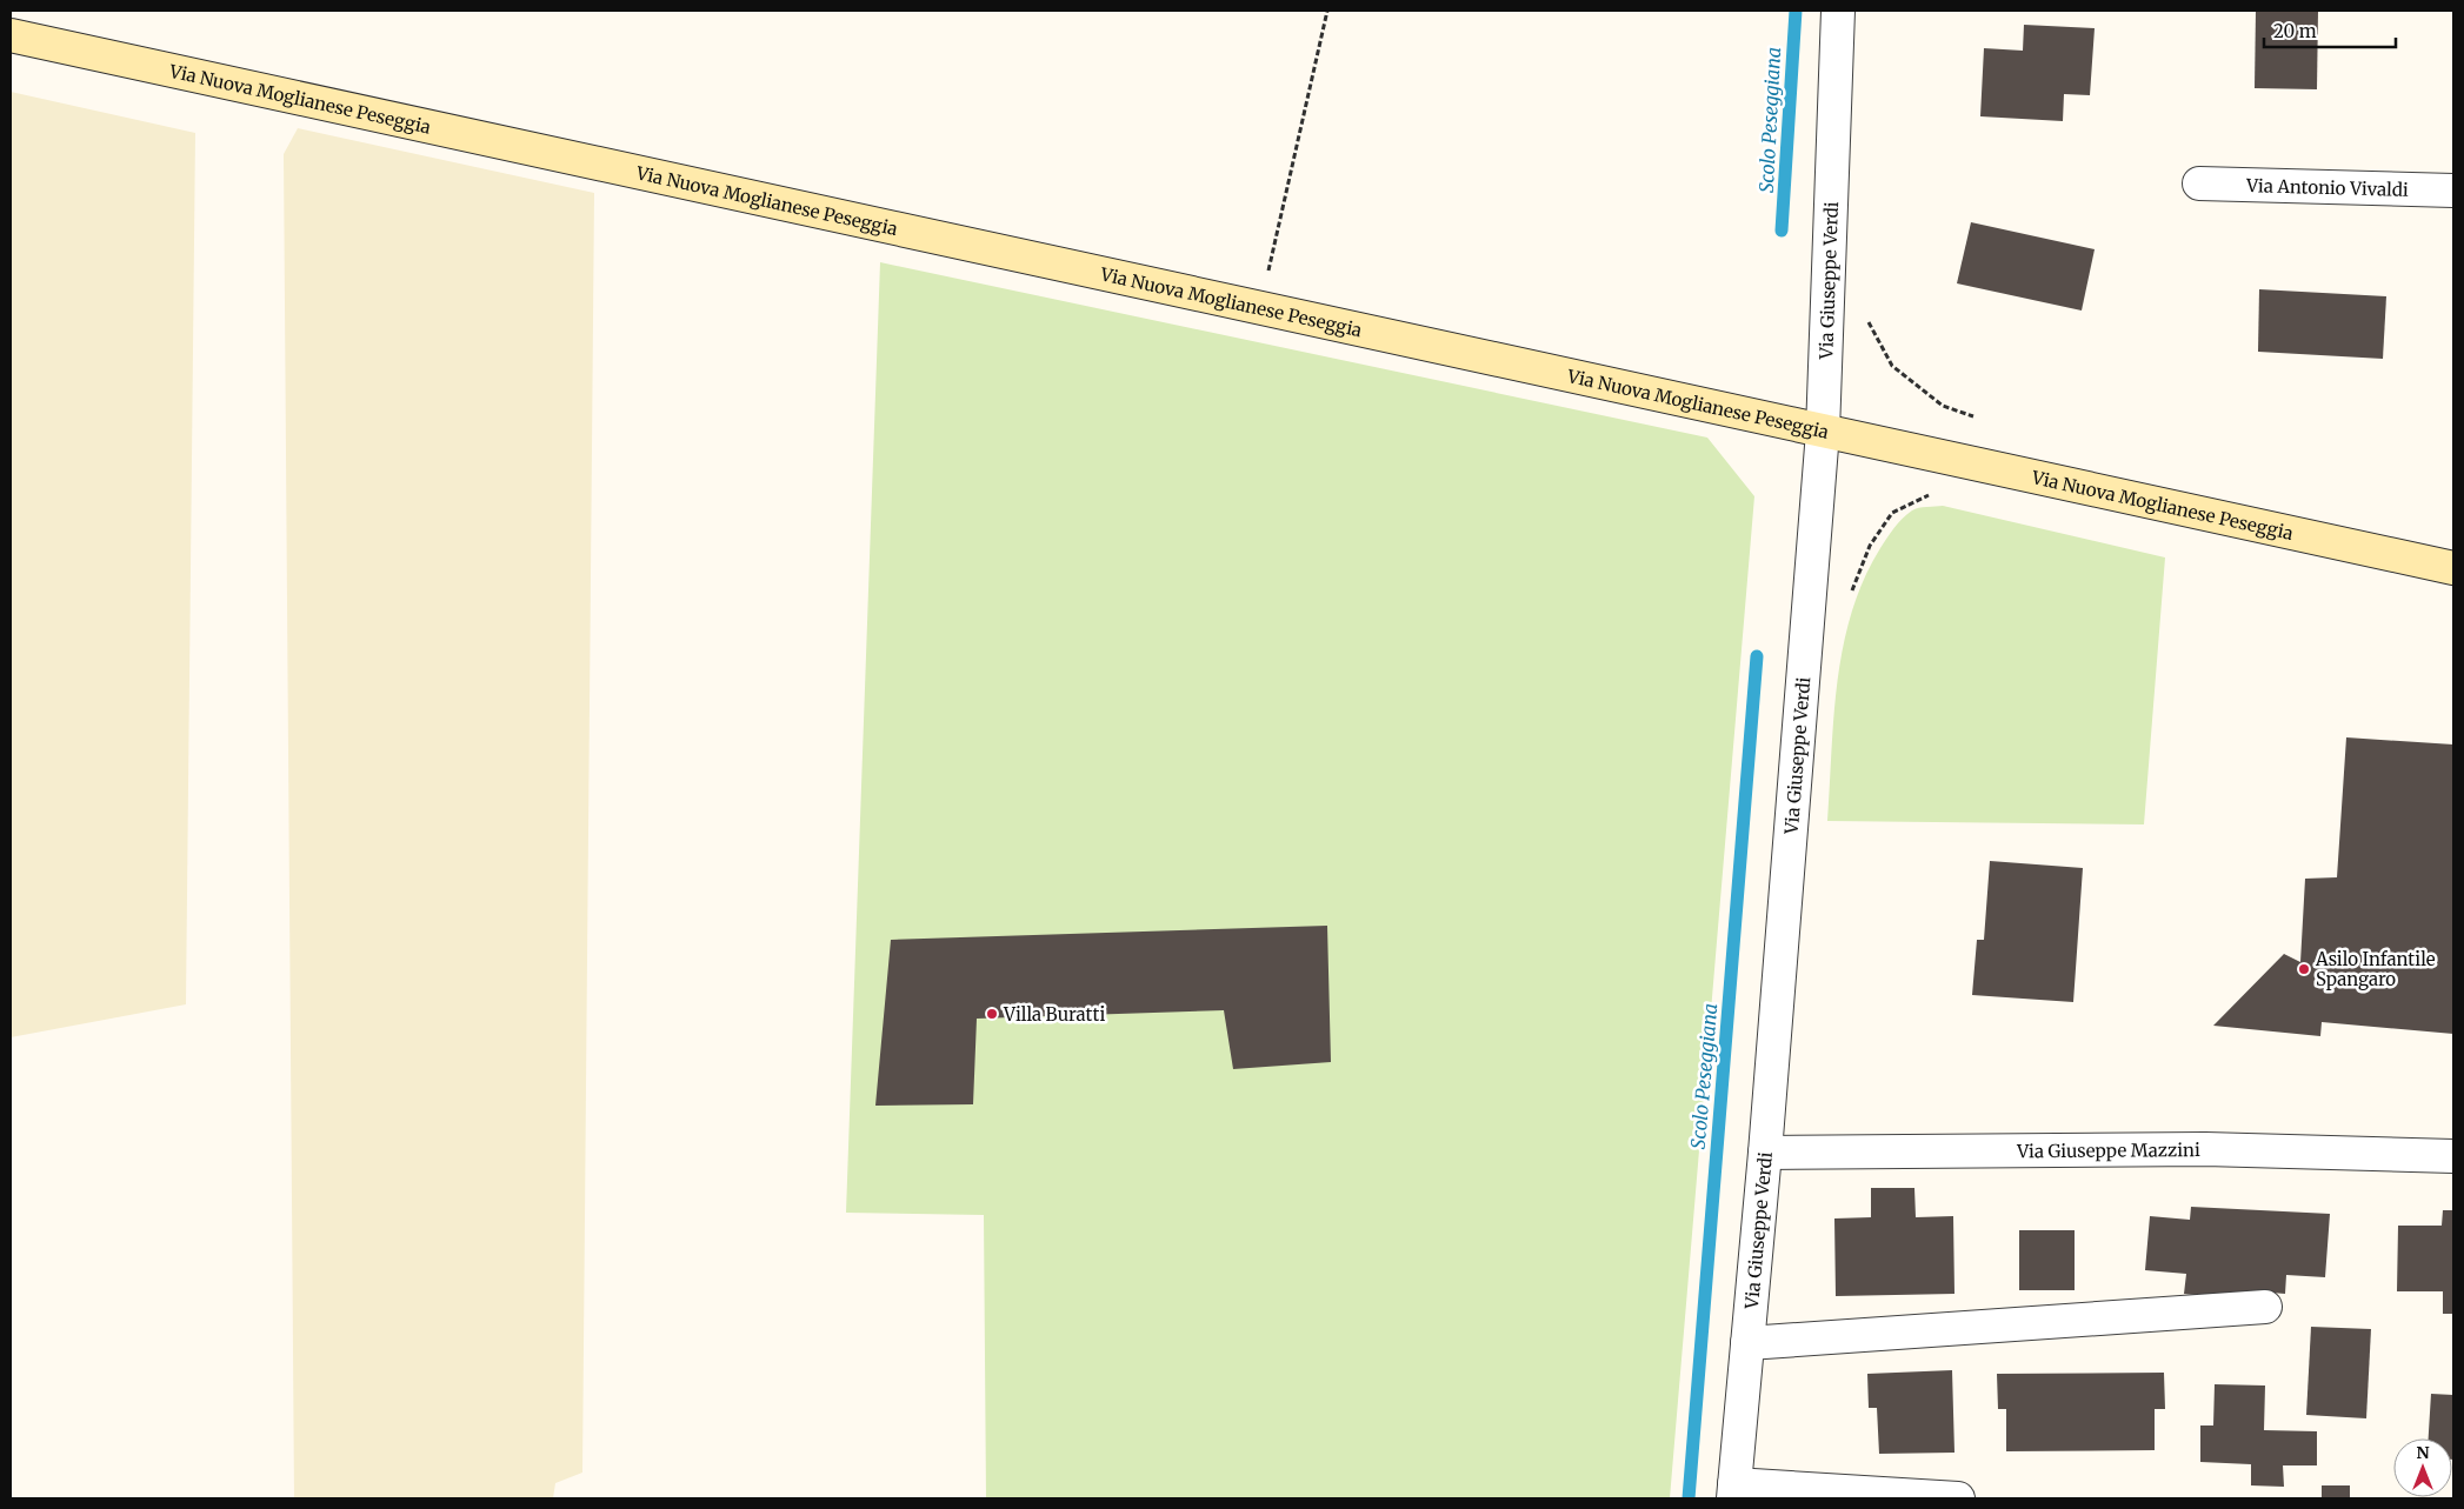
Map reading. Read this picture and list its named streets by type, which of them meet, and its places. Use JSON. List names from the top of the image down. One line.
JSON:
{"streets":{"main road":["Via Nuova Moglianese Peseggia"],"street":["Via Antonio Vivaldi","Via Giuseppe Verdi","Via Giuseppe Mazzini"]},"crossings":[["Via Nuova Moglianese Peseggia","Via Giuseppe Verdi"],["Via Giuseppe Verdi","Via Giuseppe Mazzini"]],"water":["Scolo Peseggiana"],"places":["Asilo Infantile Spangaro","Villa Buratti"],"scale_bar":"20 m","north":"top"}
